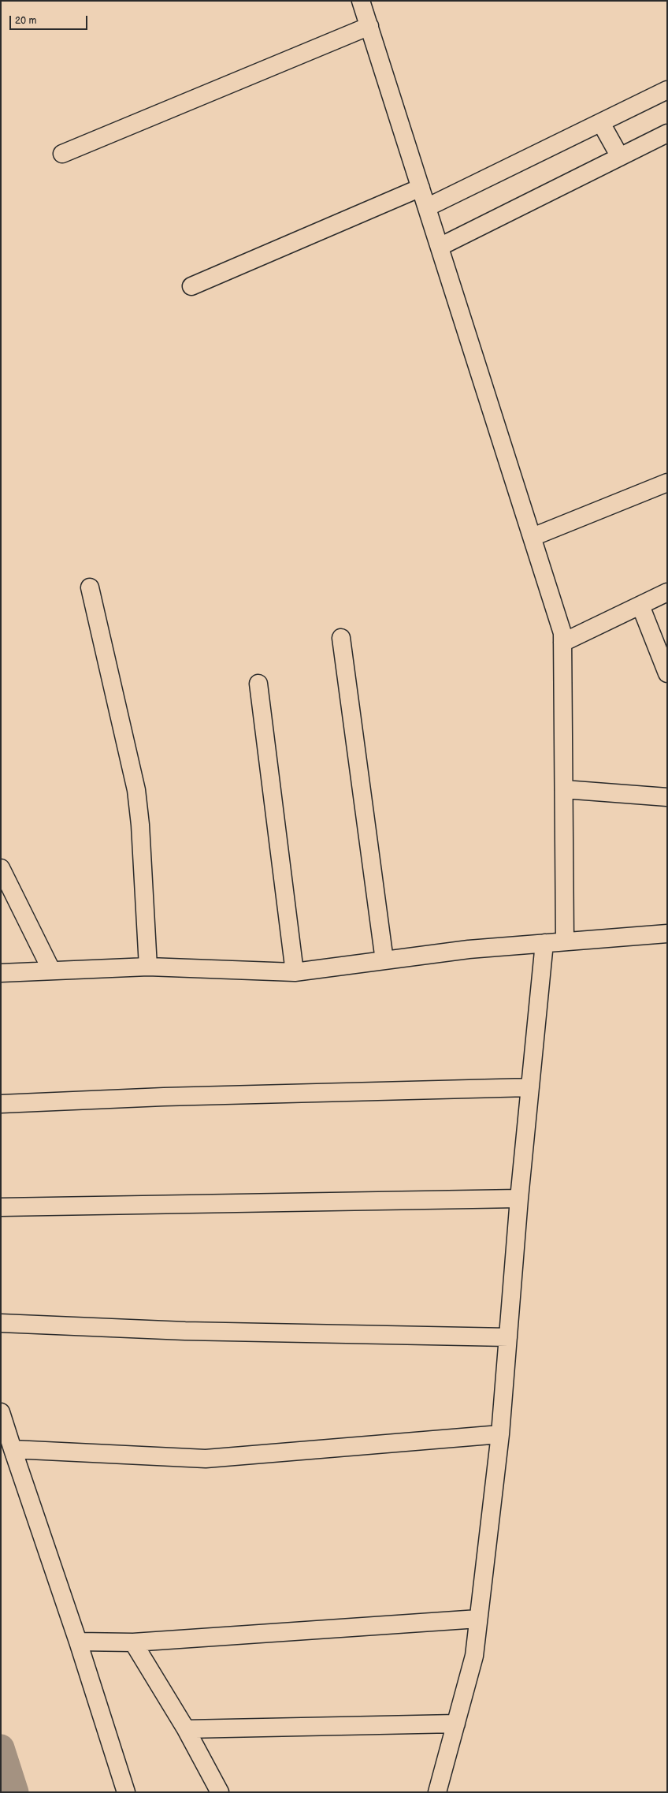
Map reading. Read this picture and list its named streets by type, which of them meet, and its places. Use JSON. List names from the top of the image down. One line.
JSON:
{"scale_bar":"20 m"}
